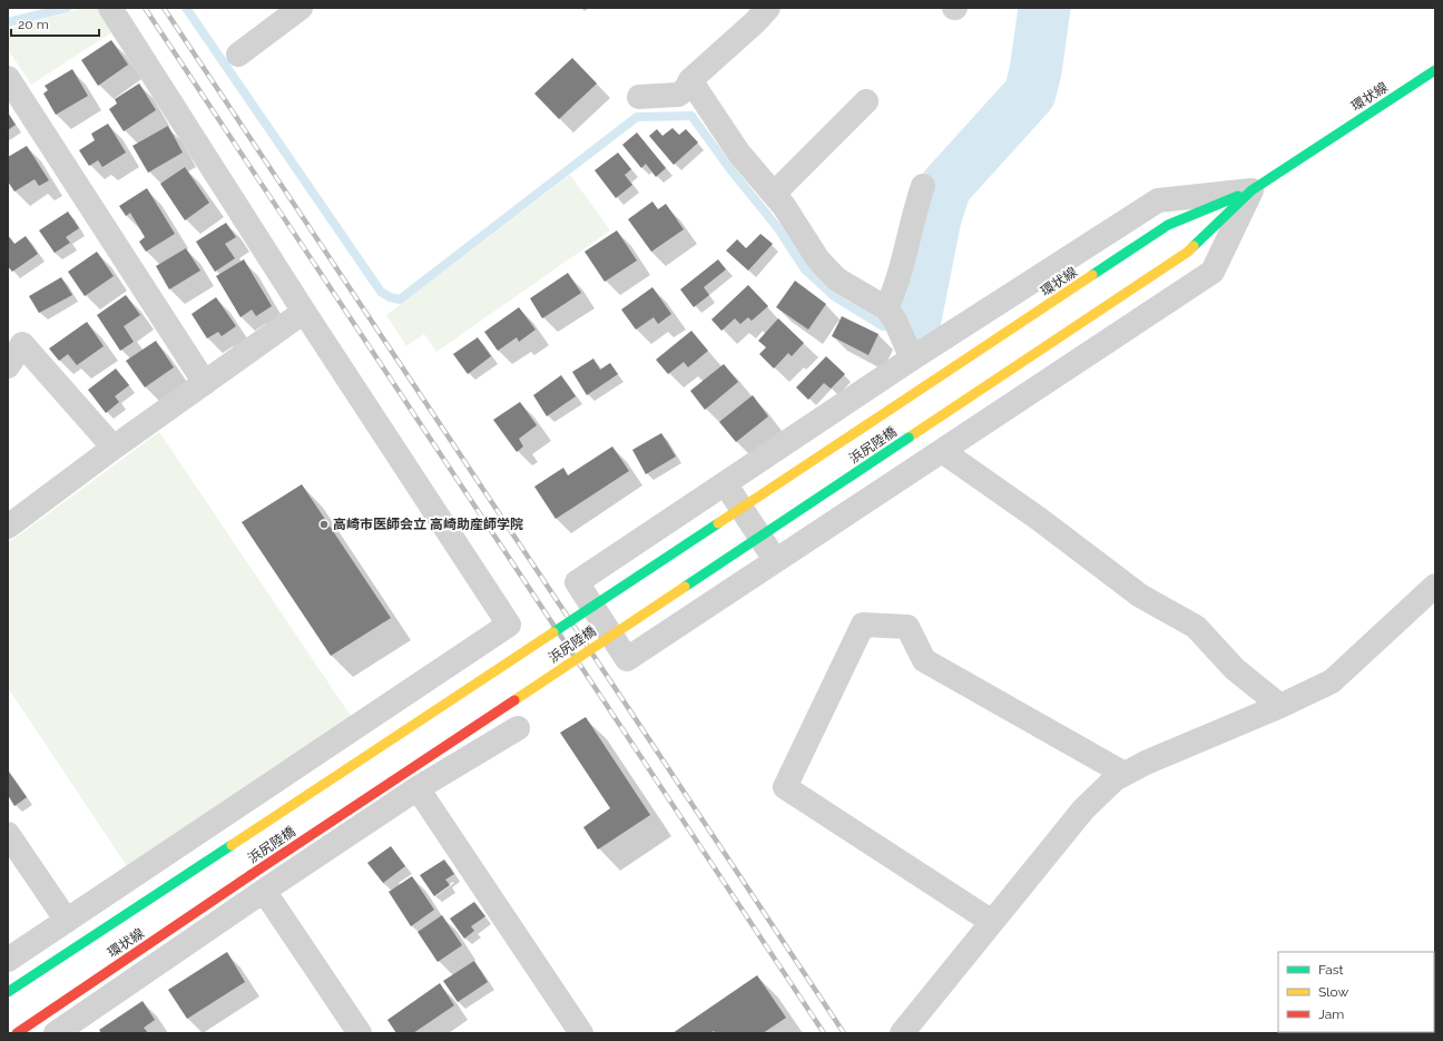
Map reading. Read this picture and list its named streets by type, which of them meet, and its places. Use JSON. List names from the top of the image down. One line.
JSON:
{"streets":{"street":["環状線","浜尻陸橋"]},"crossings":[["環状線","浜尻陸橋"]],"places":["高崎市医師会立 高崎助産師学院"],"legend":["Fast","Slow","Jam"],"scale_bar":"20 m"}
